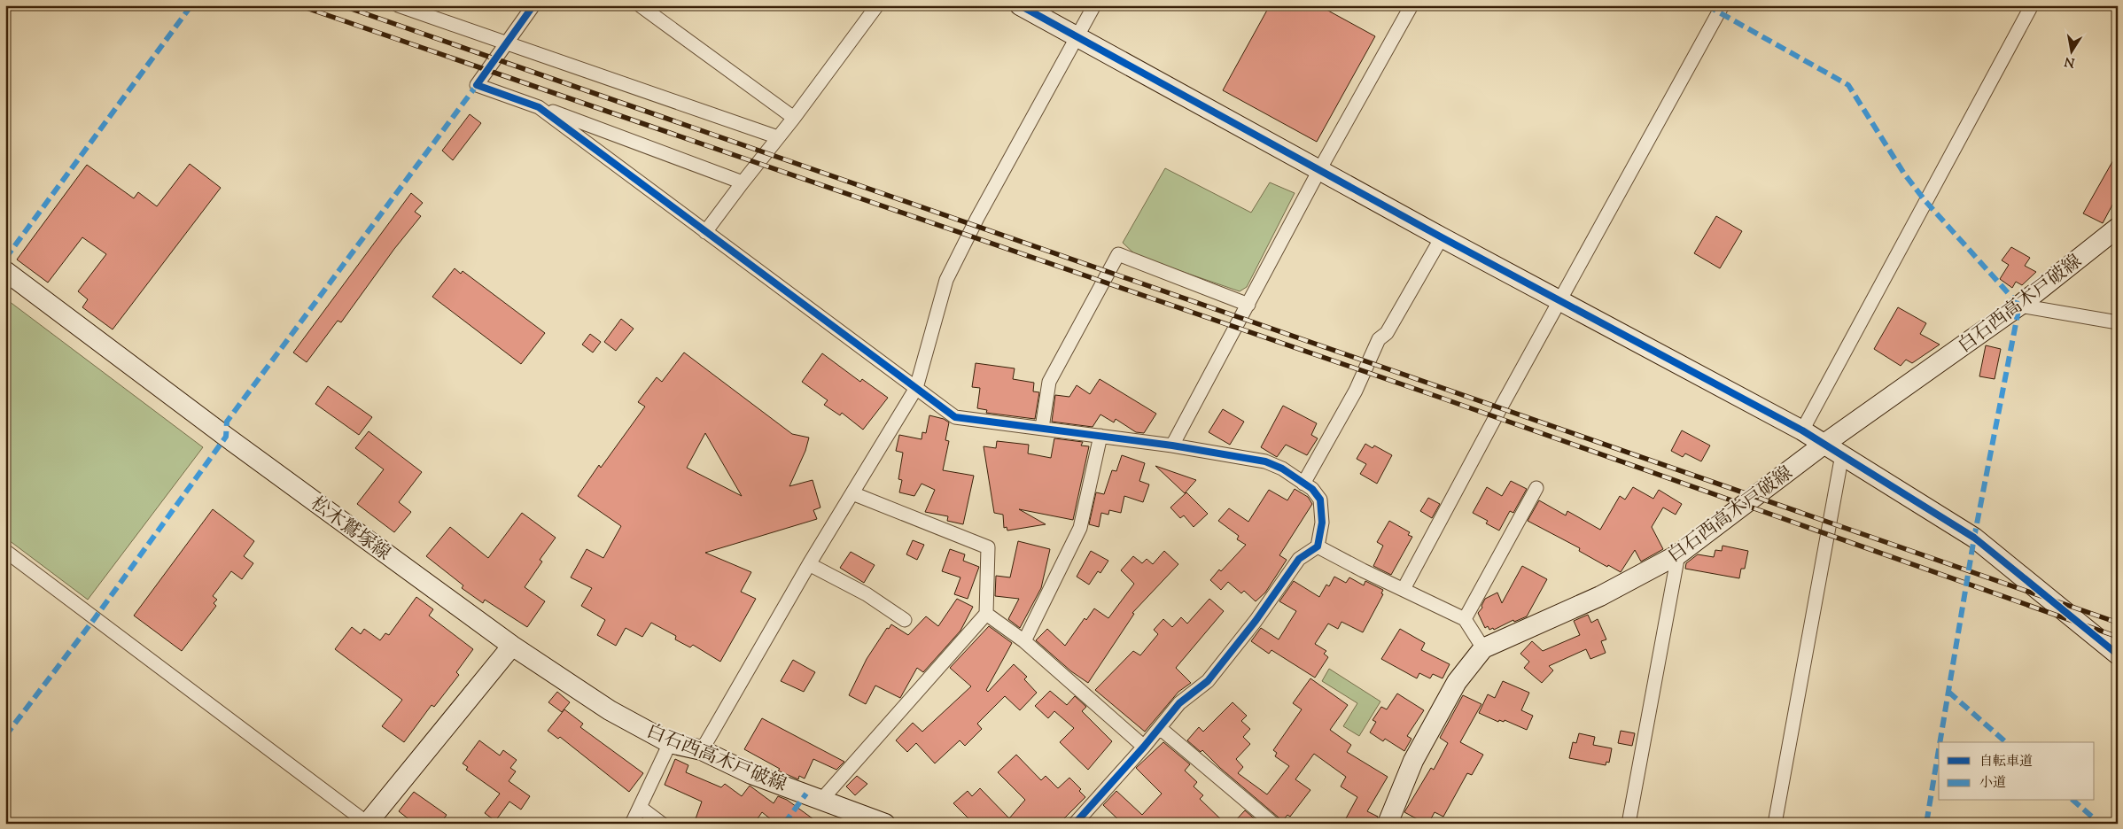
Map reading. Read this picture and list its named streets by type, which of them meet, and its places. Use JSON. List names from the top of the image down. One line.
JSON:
{"streets":{"main road":["白石西高木戸破線","松木鷲塚線"]},"crossings":[["白石西高木戸破線","松木鷲塚線"]],"legend":["自転車道","小道"],"north":"bottom"}
